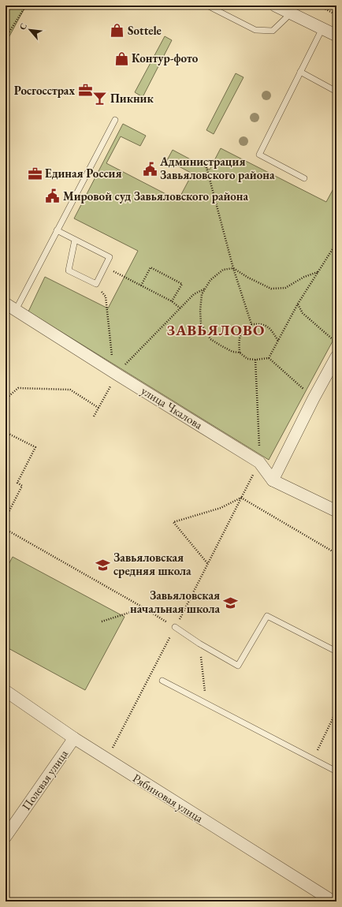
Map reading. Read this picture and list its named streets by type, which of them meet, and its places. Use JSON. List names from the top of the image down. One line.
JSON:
{"streets":{"street":["улица Чкалова","Полевая улица","Рябиновая улица"]},"crossings":[["Полевая улица","Рябиновая улица"]],"districts":["ЗАВЬЯЛОВО"],"places":{"shop":["Sottele","Контур-фото"],"office":["Росгосстрах","Единая Россия"],"bar":["Пикник"],"public building":["Администрация Завьяловского района","Мировой суд Завьяловского района"],"school or university":["Завьяловская средняя школа","Завьяловская начальная школа"]},"north":"top left"}
